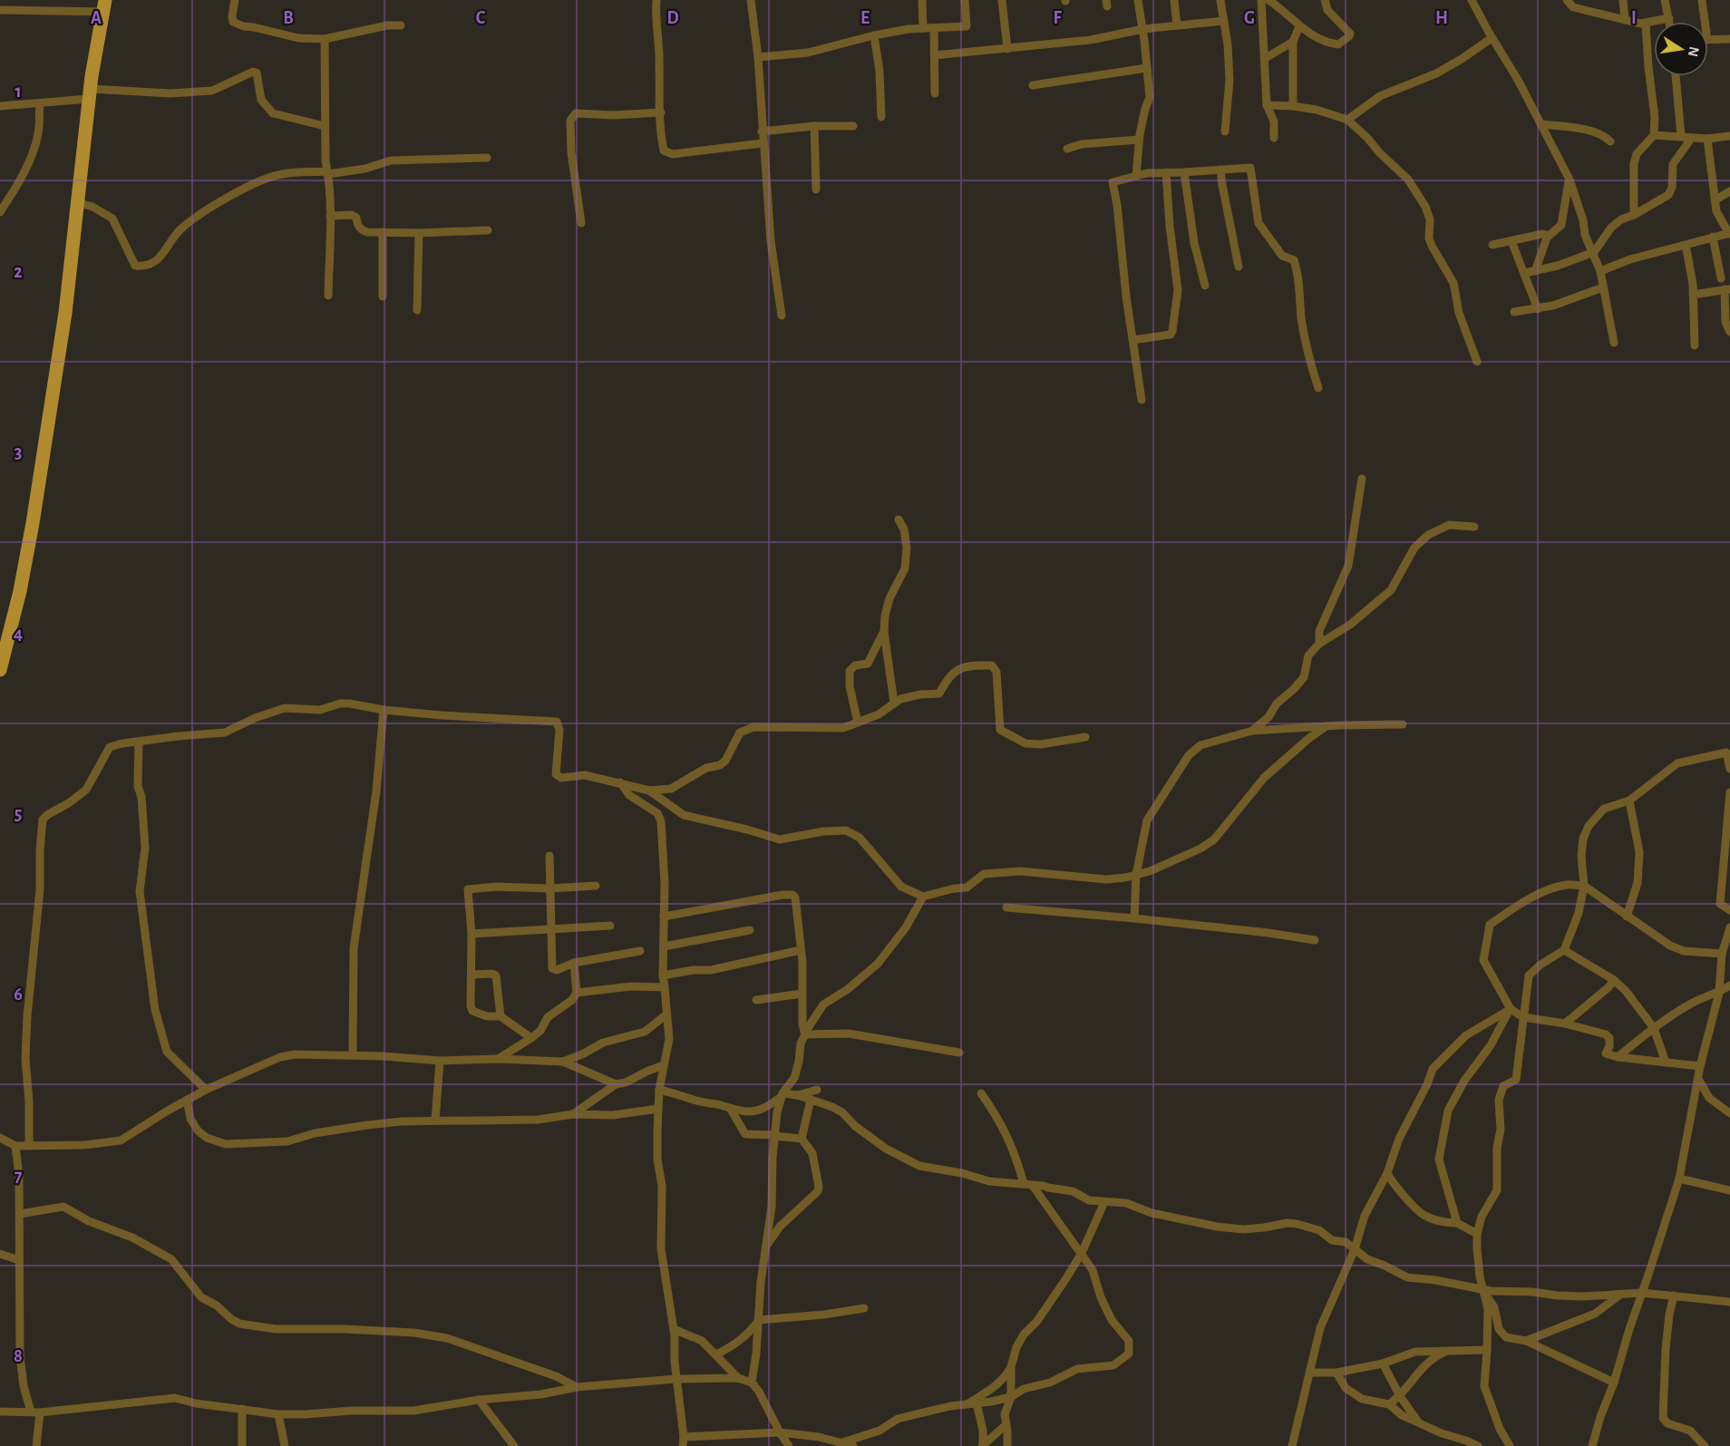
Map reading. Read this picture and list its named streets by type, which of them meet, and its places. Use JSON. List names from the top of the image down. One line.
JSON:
{"north":"right","grid":{"columns":["A","B","C","D","E","F","G","H","I"],"rows":["1","2","3","4","5","6","7","8"]}}
